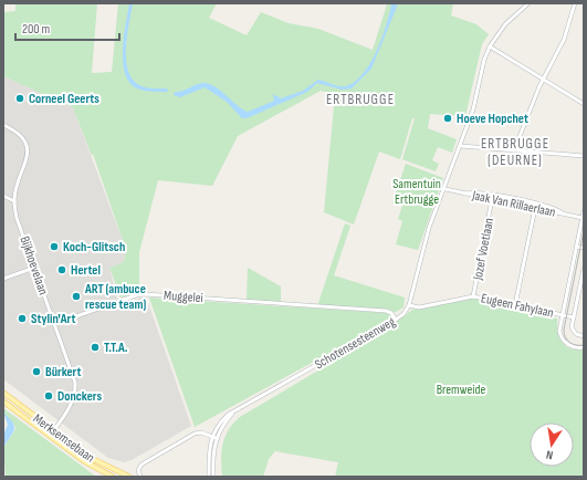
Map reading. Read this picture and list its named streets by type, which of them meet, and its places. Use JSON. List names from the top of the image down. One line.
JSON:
{"streets":{"main road":["Merksemsebaan"],"street":["Jaak Van Rillaerlaan","Jozef Voetlaan","Bijkhoevelaan","Muggelei","Eugeen Fahylaan","Schotensesteenweg"]},"crossings":[["Jaak Van Rillaerlaan","Jozef Voetlaan"],["Jaak Van Rillaerlaan","Schotensesteenweg"],["Jozef Voetlaan","Eugeen Fahylaan"],["Bijkhoevelaan","Muggelei"],["Bijkhoevelaan","Merksemsebaan"],["Muggelei","Schotensesteenweg"],["Eugeen Fahylaan","Schotensesteenweg"]],"districts":["ERTBRUGGE","ERTBRUGGE (DEURNE)"],"parks":["Samentuin Ertbrugge","Bremweide"],"places":["Corneel Geerts","Hoeve Hopchet","Koch-Glitsch","Hertel","ART (ambuce rescue team)","Stylin'Art","T.T.A.","Bürkert","Donckers"],"scale_bar":"200 m","north":"bottom"}
